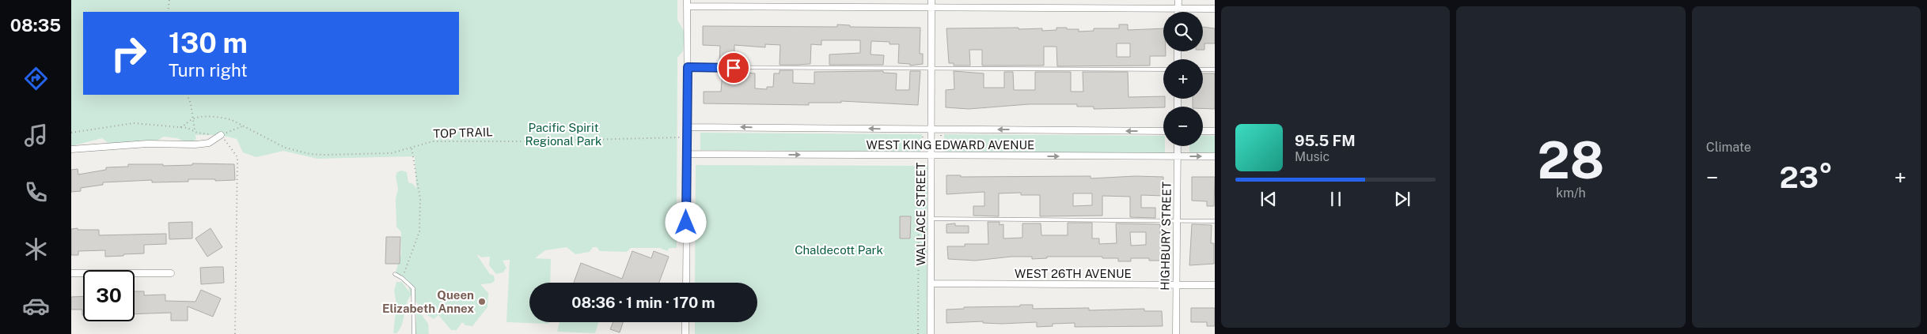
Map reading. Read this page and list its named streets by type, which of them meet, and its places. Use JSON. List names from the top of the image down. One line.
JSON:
{"streets":{"street":["WEST KING EDWARD AVENUE","WALLACE STREET","HIGHBURY STREET","WEST 26TH AVENUE"],"path":["TOP TRAIL"]},"crossings":[["WEST KING EDWARD AVENUE","WALLACE STREET"],["WEST KING EDWARD AVENUE","HIGHBURY STREET"],["WALLACE STREET","WEST 26TH AVENUE"],["HIGHBURY STREET","WEST 26TH AVENUE"]],"parks":["Pacific Spirit Regional Park","Chaldecott Park"],"places":["Queen Elizabeth Annex"],"page":{"tabs":"08:35","tile":[["28","km/h"],"Climate"],"map_buttons":["+","−"],"turn":["130 m","Turn right"],"song":["95.5 FM","Music"],"heat":["−","23°","+"],"limit":"30","trip":"08:36 · 1 min · 170 m"}}
